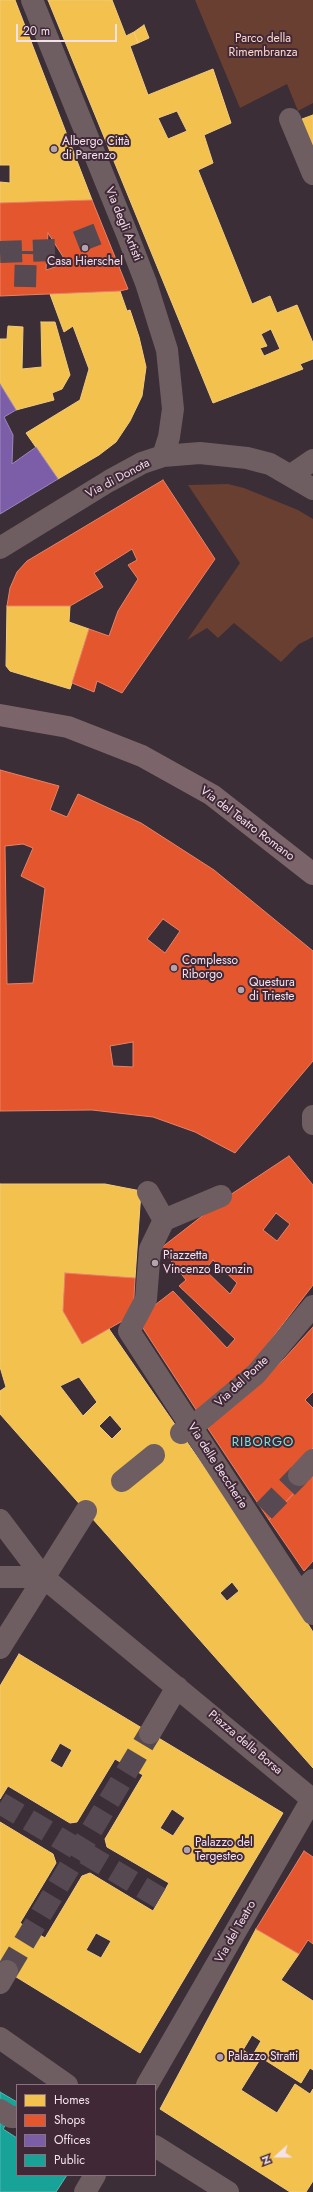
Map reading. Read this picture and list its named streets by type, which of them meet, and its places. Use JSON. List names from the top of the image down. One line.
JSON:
{"streets":{"main road":["Via del Teatro Romano"],"street":["Via degli Artisti","Via di Donota","Via del Ponte","Via delle Beccherie","Piazza della Borsa","Via del Teatro"]},"crossings":[["Via degli Artisti","Via di Donota"],["Via del Ponte","Via delle Beccherie"],["Piazza della Borsa","Via del Teatro"]],"districts":["RIBORGO"],"parks":["Parco della Rimembranza"],"places":["Albergo Città di Parenzo","Casa Hierschel","Complesso Riborgo","Questura di Trieste","Piazzetta Vincenzo Bronzin","Palazzo del Tergesteo","Palazzo Stratti"],"legend":["Homes","Shops","Offices","Public"],"scale_bar":"20 m","north":"left"}
